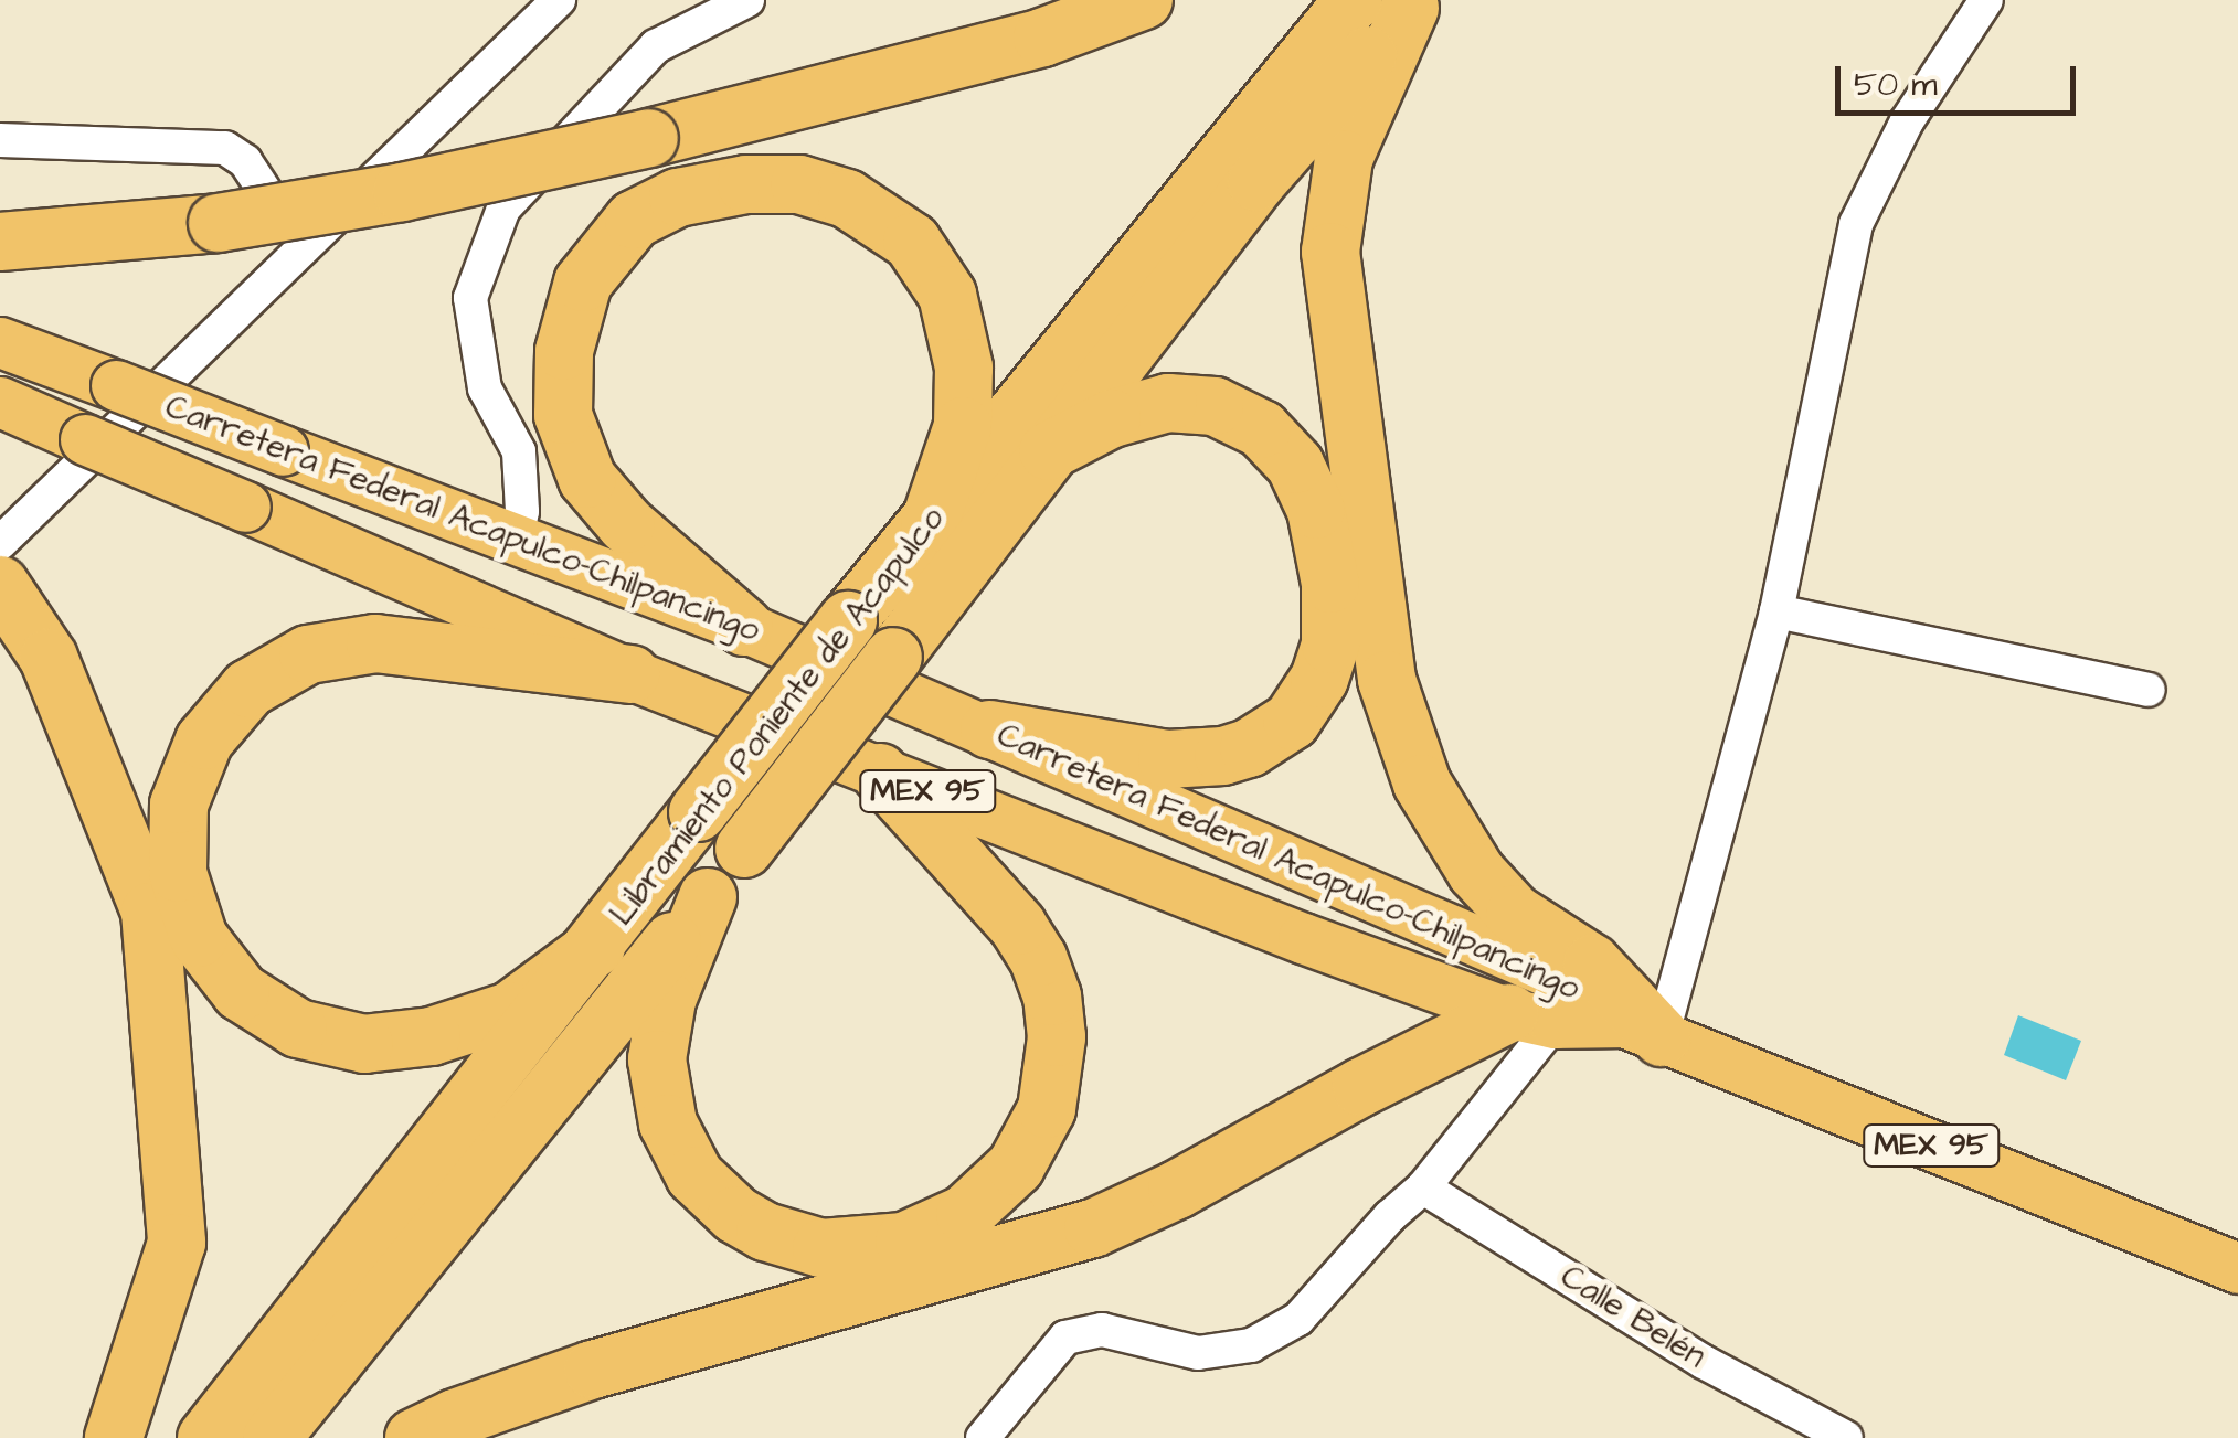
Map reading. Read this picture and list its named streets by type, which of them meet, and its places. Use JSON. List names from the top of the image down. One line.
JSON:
{"streets":{"highway":["Libramiento Poniente de Acapulco"],"main road":["Carretera Federal Acapulco-Chilpancingo","MEX 95"],"street":["Calle Belén"]},"crossings":[["Carretera Federal Acapulco-Chilpancingo","MEX 95"]],"scale_bar":"50 m"}
